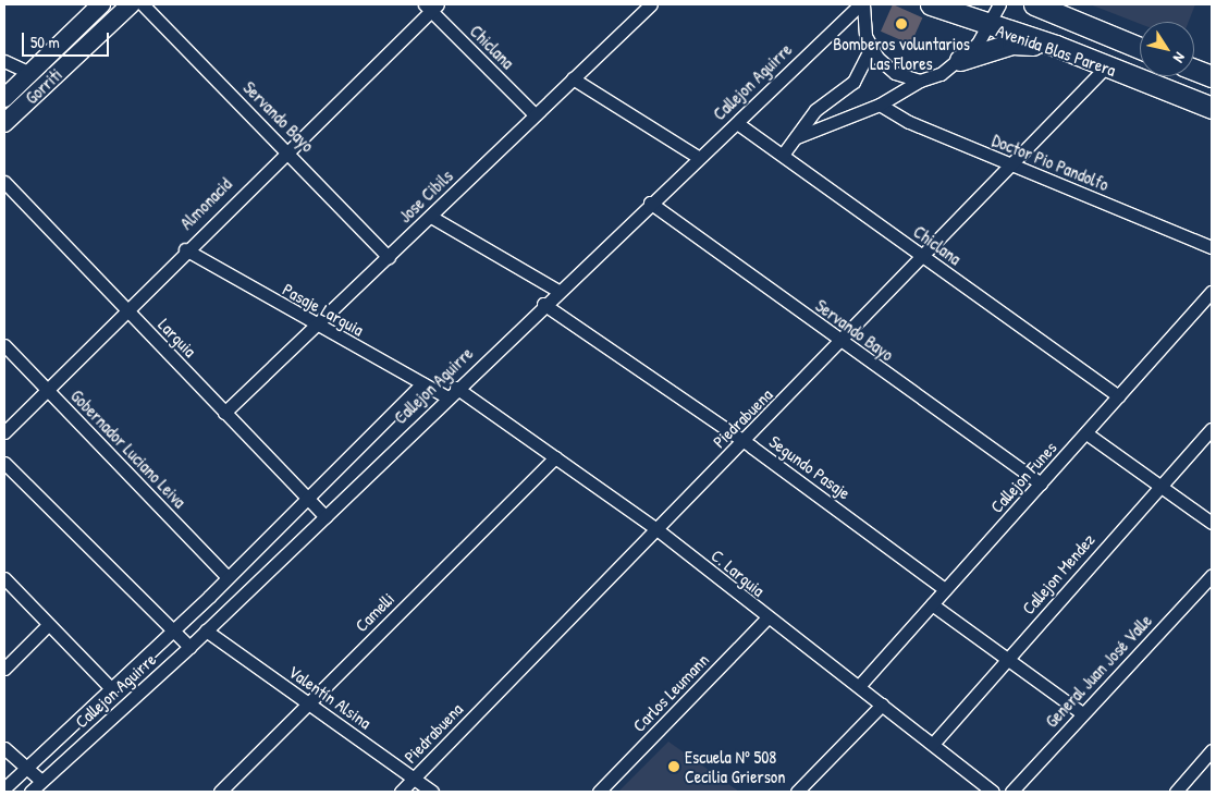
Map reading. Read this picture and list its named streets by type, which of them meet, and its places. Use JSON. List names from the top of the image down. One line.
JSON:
{"streets":{"main road":["Avenida Blas Parera","Gorriti"],"street":["Chiclana","Callejon Aguirre","Servando Bayo","Doctor Pio Pandolfo","Jose Cibils","Almonacid","Pasaje Larguia","Larguia","Piedrabuena","Gobernador Luciano Leiva","Segundo Pasaje","Callejon Funes","C. Larguia","Callejon Mendez","Camelli","General Juan José Valle","Carlos Leumann","Valentín Alsina"]},"crossings":[["Chiclana","Callejon Aguirre"],["Chiclana","Jose Cibils"],["Chiclana","Almonacid"],["Chiclana","Piedrabuena"],["Chiclana","Callejon Funes"],["Avenida Blas Parera","Piedrabuena"],["Callejon Aguirre","Servando Bayo"],["Callejon Aguirre","Pasaje Larguia"],["Callejon Aguirre","Larguia"],["Callejon Aguirre","Gobernador Luciano Leiva"],["Callejon Aguirre","Segundo Pasaje"],["Callejon Aguirre","C. Larguia"],["Callejon Aguirre","Valentín Alsina"],["Servando Bayo","Jose Cibils"],["Servando Bayo","Almonacid"],["Servando Bayo","Piedrabuena"],["Servando Bayo","Callejon Funes"],["Doctor Pio Pandolfo","Piedrabuena"],["Jose Cibils","Pasaje Larguia"],["Jose Cibils","Larguia"],["Almonacid","Pasaje Larguia"],["Almonacid","Larguia"],["Almonacid","Gobernador Luciano Leiva"],["Piedrabuena","Segundo Pasaje"],["Piedrabuena","C. Larguia"],["Piedrabuena","Valentín Alsina"],["Segundo Pasaje","Callejon Funes"],["Callejon Funes","C. Larguia"],["C. Larguia","Callejon Mendez"],["C. Larguia","Camelli"],["C. Larguia","Carlos Leumann"],["Camelli","Valentín Alsina"]],"places":["Bomberos voluntarios Las Flores","Escuela Nº 508 Cecilia Grierson"],"scale_bar":"50 m","north":"bottom right"}
